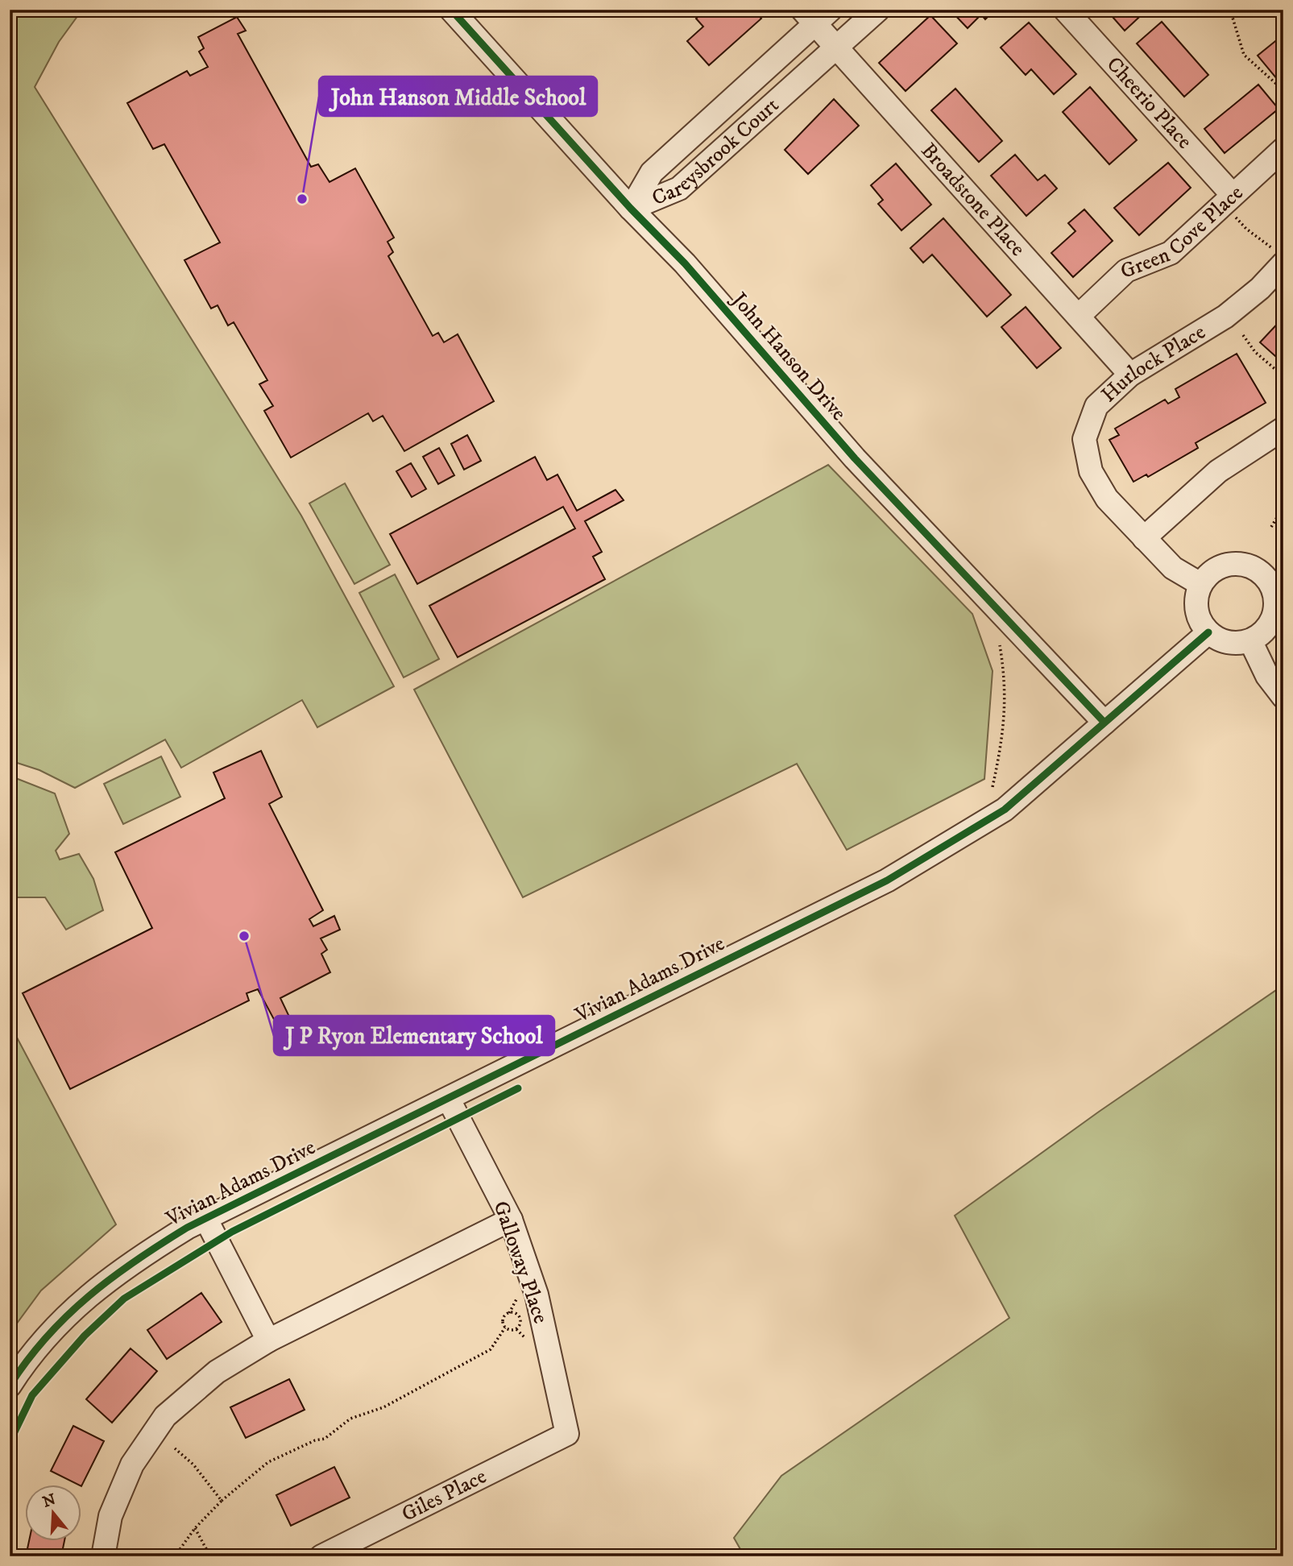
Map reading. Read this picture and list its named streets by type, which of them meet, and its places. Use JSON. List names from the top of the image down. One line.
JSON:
{"streets":{"street":["Cheerio Place","Careysbrook Court","Broadstone Place","Green Cove Place","John Hanson Drive","Hurlock Place","Vivian Adams Drive","Galloway Place","Giles Place"]},"crossings":[["Cheerio Place","Green Cove Place"],["Careysbrook Court","Broadstone Place"],["Careysbrook Court","John Hanson Drive"],["Broadstone Place","Green Cove Place"],["Broadstone Place","Hurlock Place"],["John Hanson Drive","Vivian Adams Drive"],["Hurlock Place","Vivian Adams Drive"],["Vivian Adams Drive","Galloway Place"],["Galloway Place","Giles Place"]],"places":["John Hanson Middle School","J P Ryon Elementary School"],"north":"top"}
